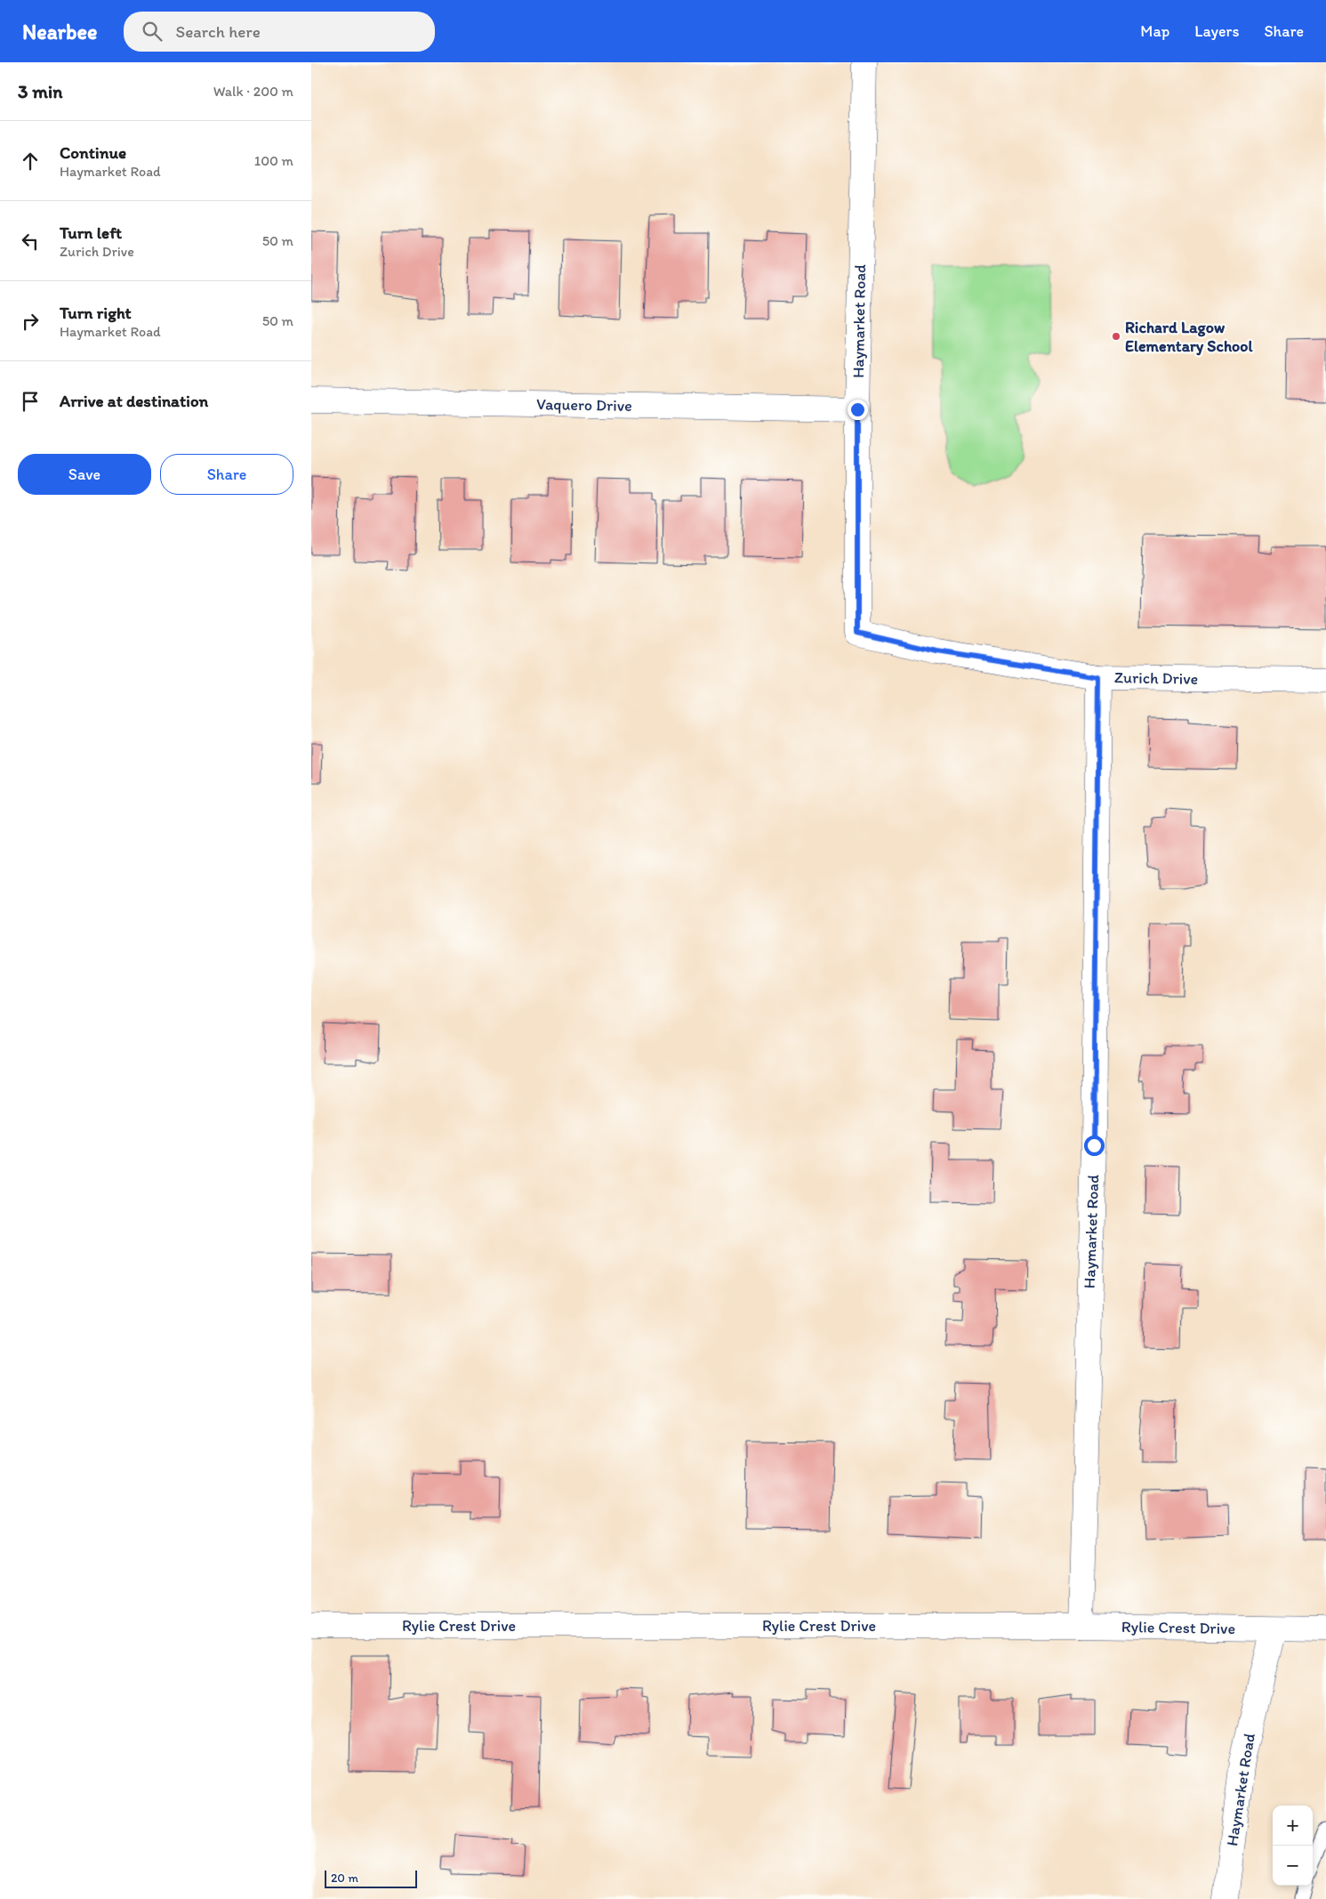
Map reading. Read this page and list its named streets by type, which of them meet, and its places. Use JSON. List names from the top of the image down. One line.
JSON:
{"streets":{"street":["Haymarket Road","Vaquero Drive","Zurich Drive","Rylie Crest Drive"]},"crossings":[["Haymarket Road","Vaquero Drive"],["Haymarket Road","Zurich Drive"],["Haymarket Road","Rylie Crest Drive"]],"places":["Richard Lagow Elementary School"],"scale_bar":"20 m","page":{"header":"Nearbee","search":"Search here","nav":["Map","Layers","Share"],"heading":["3 min","Walk · 200 m"],"list":[["Continue","Haymarket Road","100 m"],["Turn left","Zurich Drive","50 m"],["Turn right","Haymarket Road","50 m"],"Arrive at destination"],"buttons":["Save","Share"],"map_buttons":["+","−"],"scale":"20 m"}}
